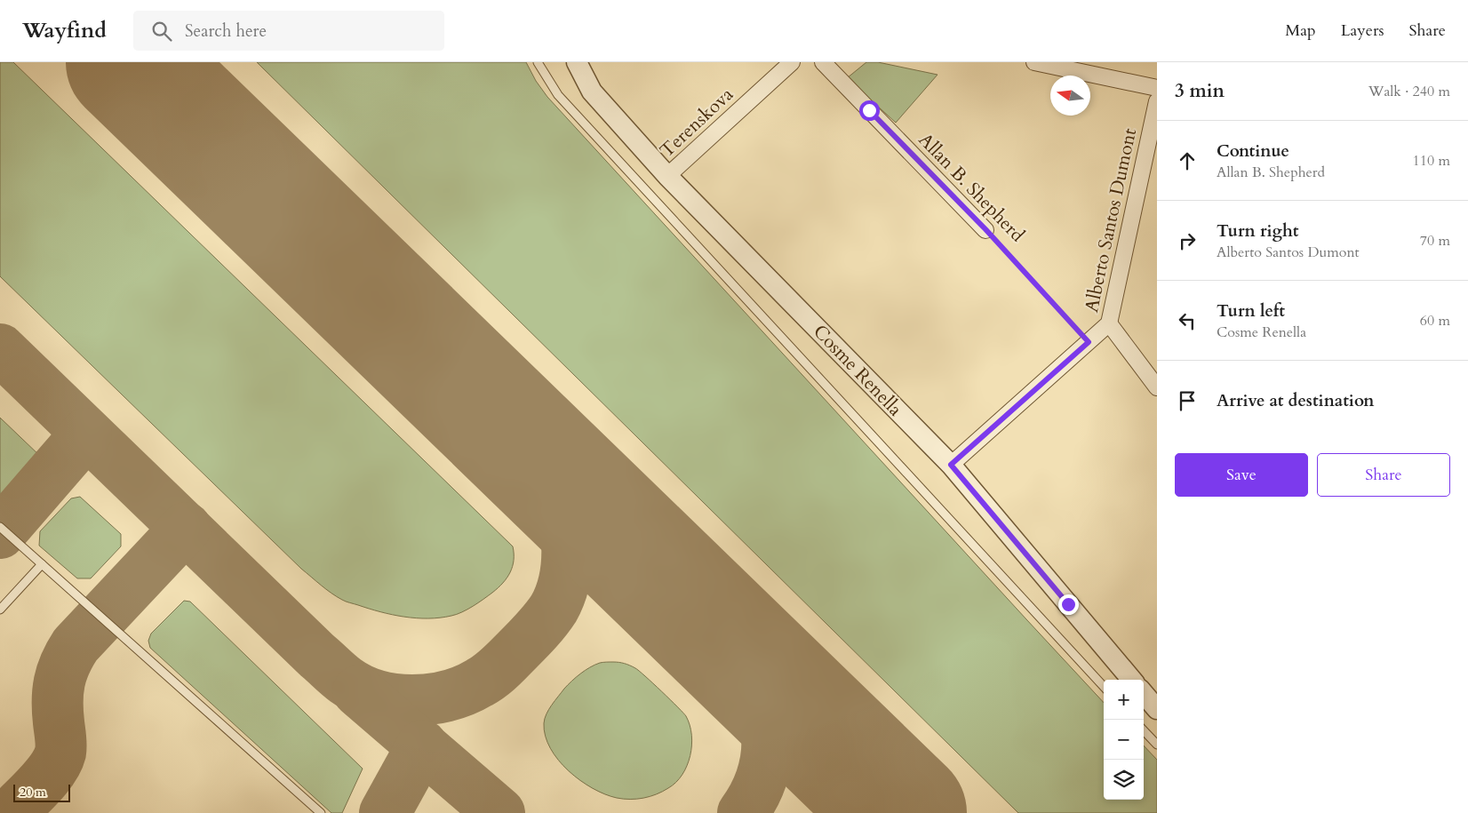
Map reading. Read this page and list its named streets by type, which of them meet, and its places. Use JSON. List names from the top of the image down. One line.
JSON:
{"streets":{"street":["Terenskova","Allan B. Shepherd","Alberto Santos Dumont","Cosme Renella"]},"crossings":[["Terenskova","Cosme Renella"],["Allan B. Shepherd","Alberto Santos Dumont"],["Alberto Santos Dumont","Cosme Renella"]],"scale_bar":"20 m","north":"left","page":{"header":"Wayfind","search":"Search here","nav":["Map","Layers","Share"],"heading":["3 min","Walk · 240 m"],"list":[["Continue","Allan B. Shepherd","110 m"],["Turn right","Alberto Santos Dumont","70 m"],["Turn left","Cosme Renella","60 m"],"Arrive at destination"],"buttons":["Save","Share"],"map_buttons":["+","−"],"scale":"20 m"}}
